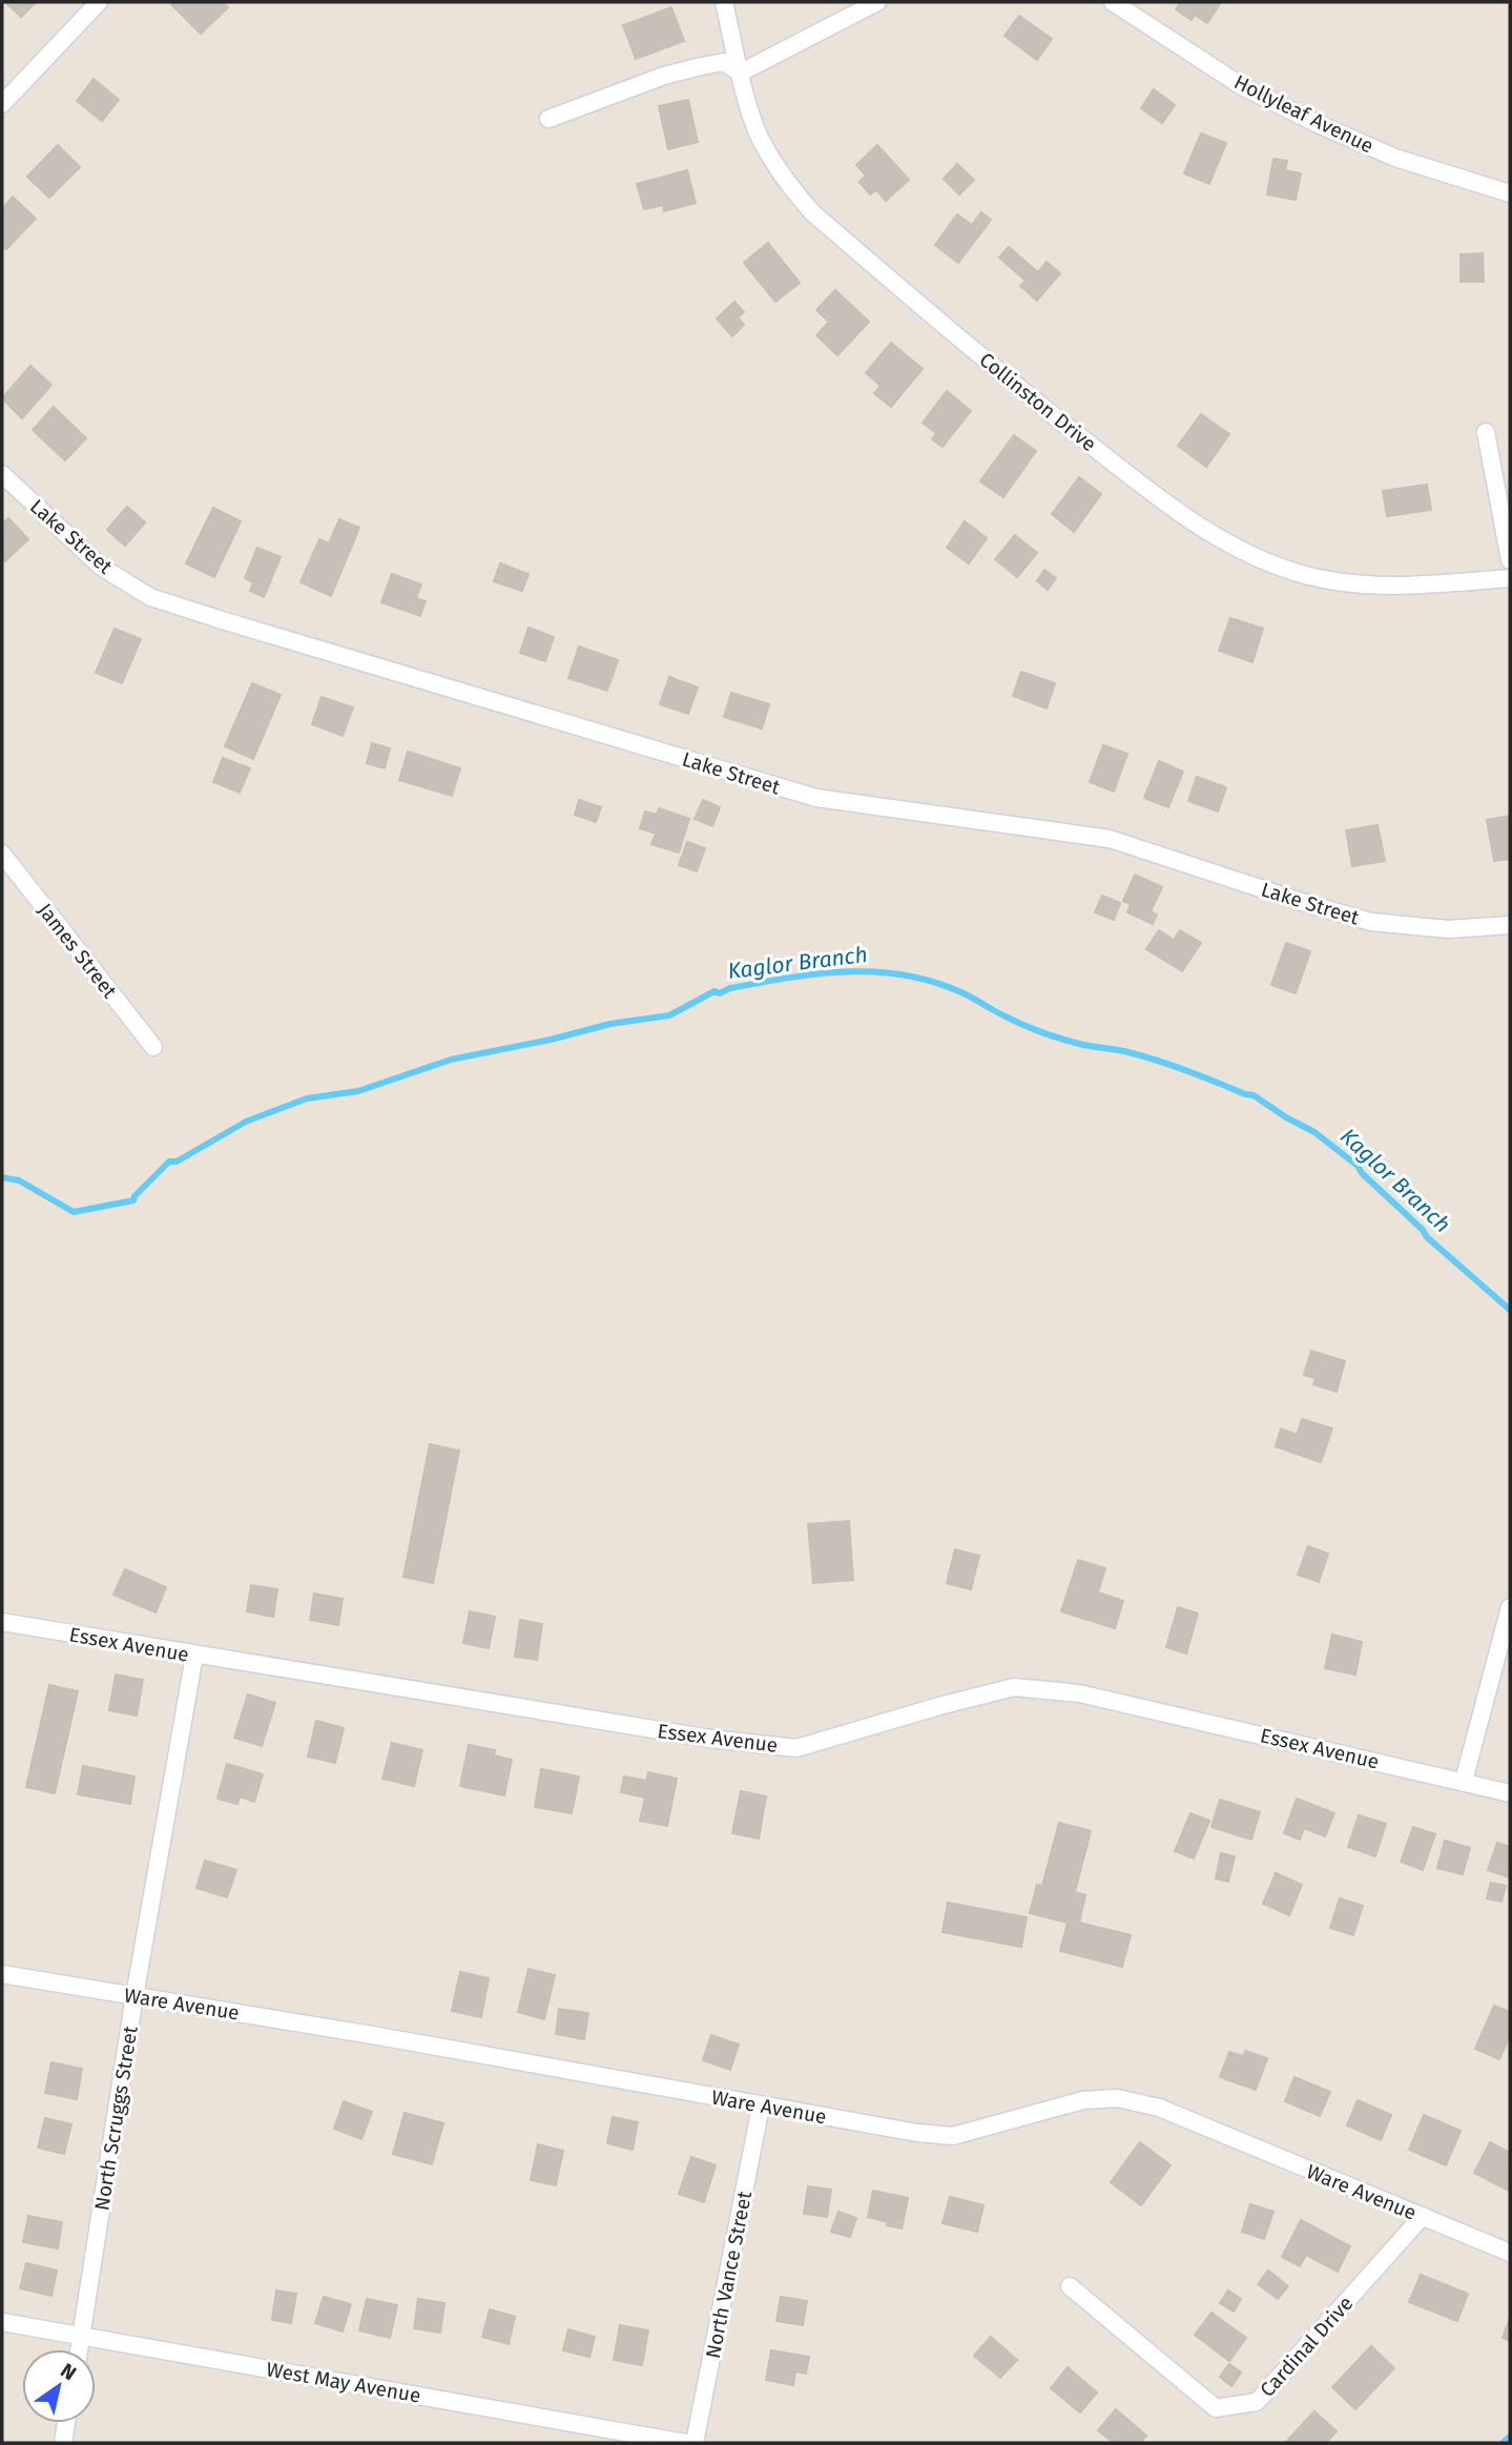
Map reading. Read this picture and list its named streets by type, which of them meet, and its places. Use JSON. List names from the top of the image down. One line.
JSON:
{"streets":{"street":["Hollyleaf Avenue","Collinston Drive","Lake Street","James Street","Essex Avenue","Ware Avenue","North Scruggs Street","North Vance Street","Cardinal Drive","West May Avenue"]},"crossings":[["Essex Avenue","North Scruggs Street"],["Ware Avenue","North Scruggs Street"],["Ware Avenue","North Vance Street"],["Ware Avenue","Cardinal Drive"],["North Scruggs Street","West May Avenue"]],"water":["Kaglor Branch"],"north":"top right"}
